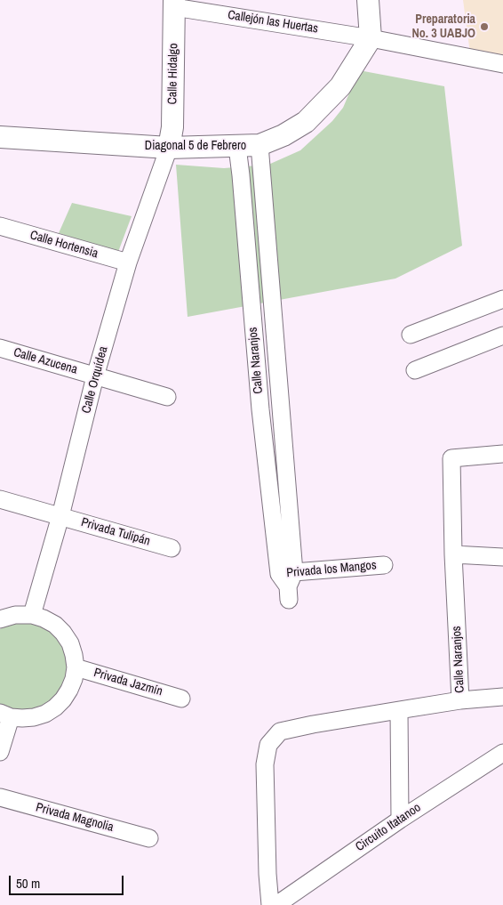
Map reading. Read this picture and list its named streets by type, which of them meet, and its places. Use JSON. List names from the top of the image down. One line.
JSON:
{"streets":{"main road":["Calle Hidalgo","Diagonal 5 de Febrero"],"street":["Callejón las Huertas","Calle Hortensia","Calle Naranjos","Calle Azucena","Calle Orquídea","Privada Tulipán","Privada los Mangos","Privada Jazmín","Privada Magnolia","Circuito Itatanoo"]},"crossings":[["Callejón las Huertas","Calle Hidalgo"],["Callejón las Huertas","Diagonal 5 de Febrero"],["Calle Hidalgo","Diagonal 5 de Febrero"],["Calle Hidalgo","Calle Orquídea"],["Diagonal 5 de Febrero","Calle Naranjos"],["Diagonal 5 de Febrero","Calle Orquídea"],["Calle Hortensia","Calle Orquídea"],["Calle Naranjos","Privada los Mangos"],["Calle Azucena","Calle Orquídea"],["Calle Orquídea","Privada Tulipán"]],"places":["Preparatoria No. 3 UABJO"],"scale_bar":"50 m"}
